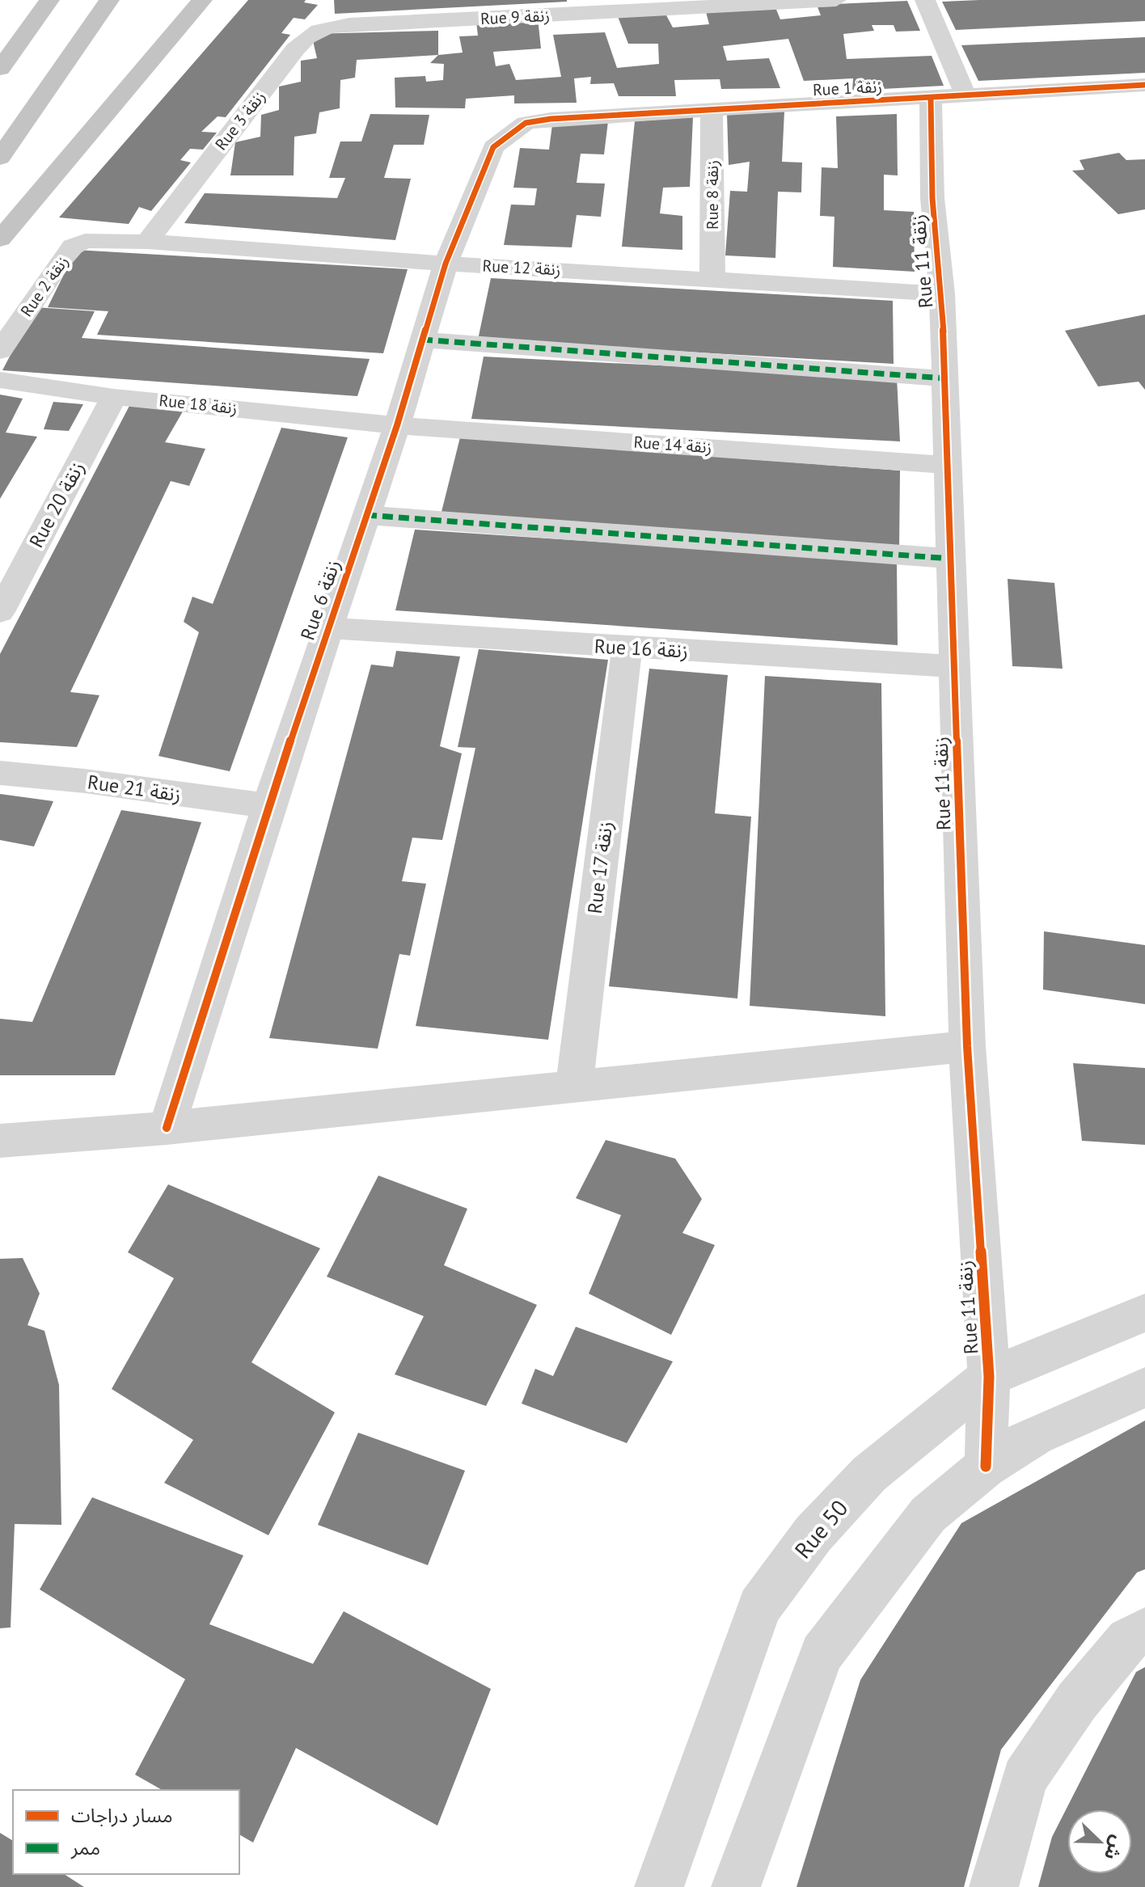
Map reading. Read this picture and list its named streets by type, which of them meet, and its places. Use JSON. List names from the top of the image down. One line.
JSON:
{"streets":{"street":["Rue 9 زنقة","Rue 1 زنقة","Rue 3 زنقة","Rue 8 زنقة","Rue 11 زنقة","Rue 12 زنقة","Rue 2 زنقة","Rue 18 زنقة","Rue 14 زنقة","Rue 20 زنقة","Rue 6 زنقة","Rue 16 زنقة","Rue 21 زنقة","Rue 17 زنقة","Rue 50"]},"crossings":[["Rue 9 زنقة","Rue 3 زنقة"],["Rue 1 زنقة","Rue 8 زنقة"],["Rue 1 زنقة","Rue 11 زنقة"],["Rue 1 زنقة","Rue 6 زنقة"],["Rue 3 زنقة","Rue 12 زنقة"],["Rue 8 زنقة","Rue 12 زنقة"],["Rue 11 زنقة","Rue 12 زنقة"],["Rue 11 زنقة","Rue 14 زنقة"],["Rue 11 زنقة","Rue 16 زنقة"],["Rue 11 زنقة","Rue 50"],["Rue 12 زنقة","Rue 2 زنقة"],["Rue 12 زنقة","Rue 6 زنقة"],["Rue 18 زنقة","Rue 14 زنقة"],["Rue 18 زنقة","Rue 20 زنقة"],["Rue 18 زنقة","Rue 6 زنقة"],["Rue 14 زنقة","Rue 6 زنقة"],["Rue 6 زنقة","Rue 16 زنقة"],["Rue 6 زنقة","Rue 21 زنقة"],["Rue 16 زنقة","Rue 17 زنقة"]],"legend":["مسار دراجات","ممر"],"north":"bottom right"}
